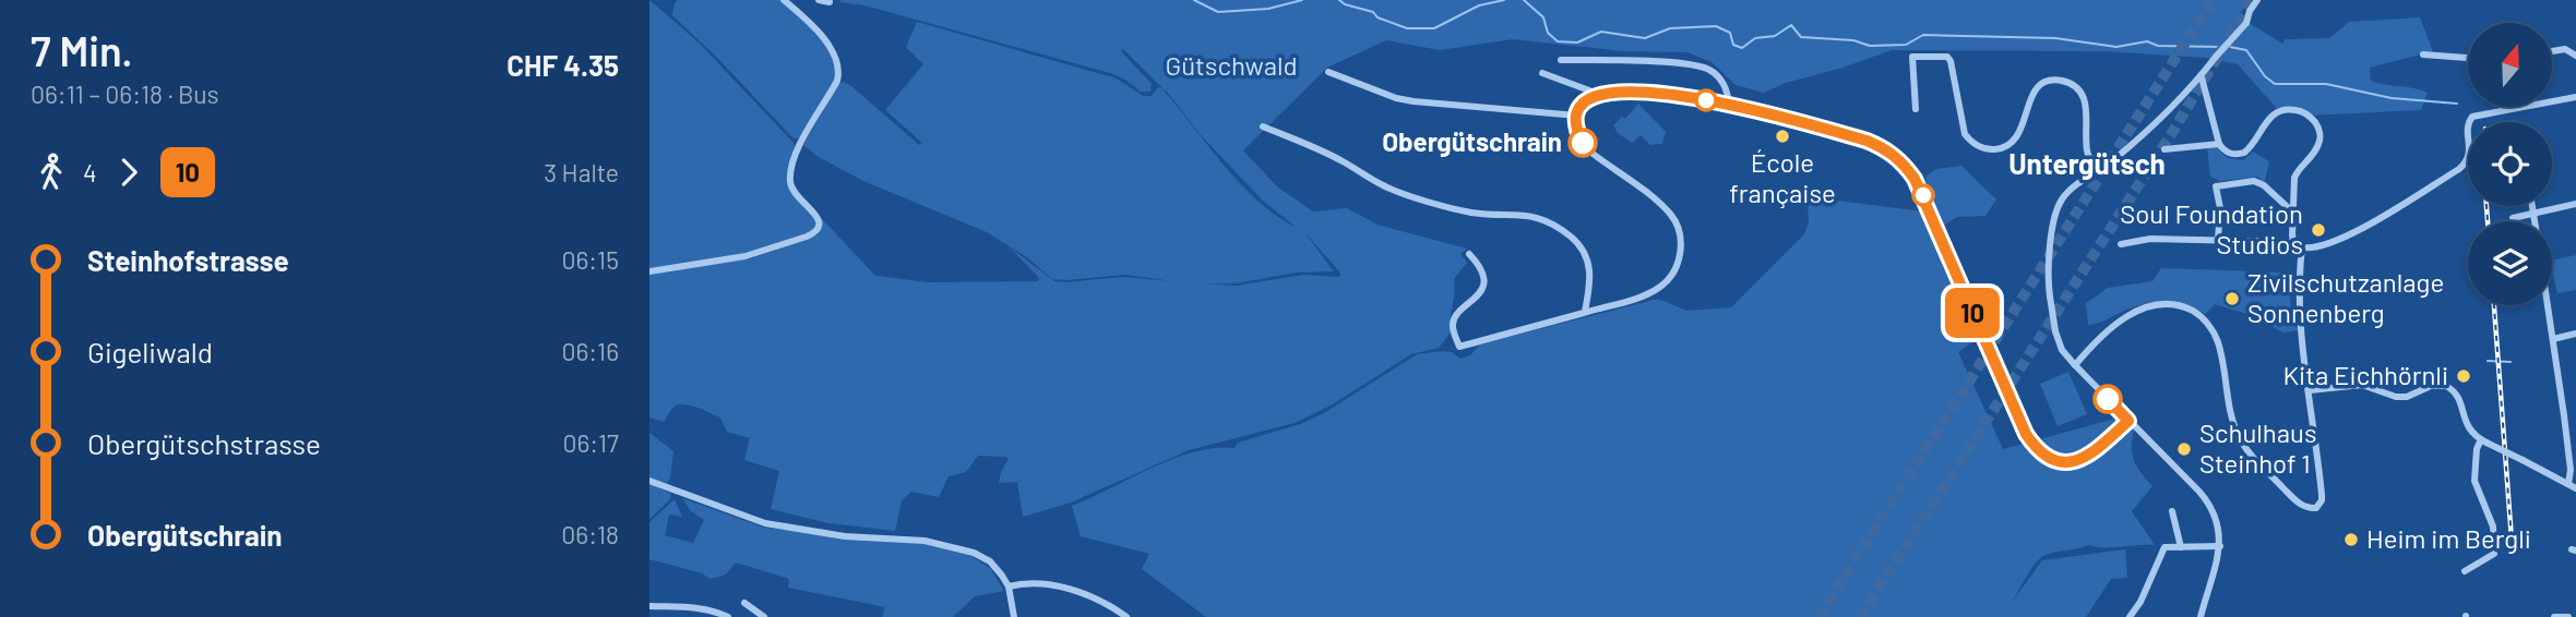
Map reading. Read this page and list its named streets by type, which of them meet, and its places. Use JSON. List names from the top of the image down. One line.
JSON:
{"districts":["Untergütsch"],"parks":["Gütschwald"],"places":["École française","Obergütschrain","Soul Foundation Studios","Zivilschutzanlage Sonnenberg","Kita Eichhörnli","Schulhaus Steinhof 1","Heim im Bergli"],"lines":["bus line 10"],"north":"top","page":{"heading":["7 Min.","06:11 – 06:18 · Bus","CHF 4.35"],"on_map":"10","legs":["4","10","3 Halte"],"list":[{"name":"Steinhofstrasse","value":"06:15"},{"name":"Gigeliwald","value":"06:16"},{"name":"Obergütschstrasse","value":"06:17"},{"name":"Obergütschrain","value":"06:18"}]}}
